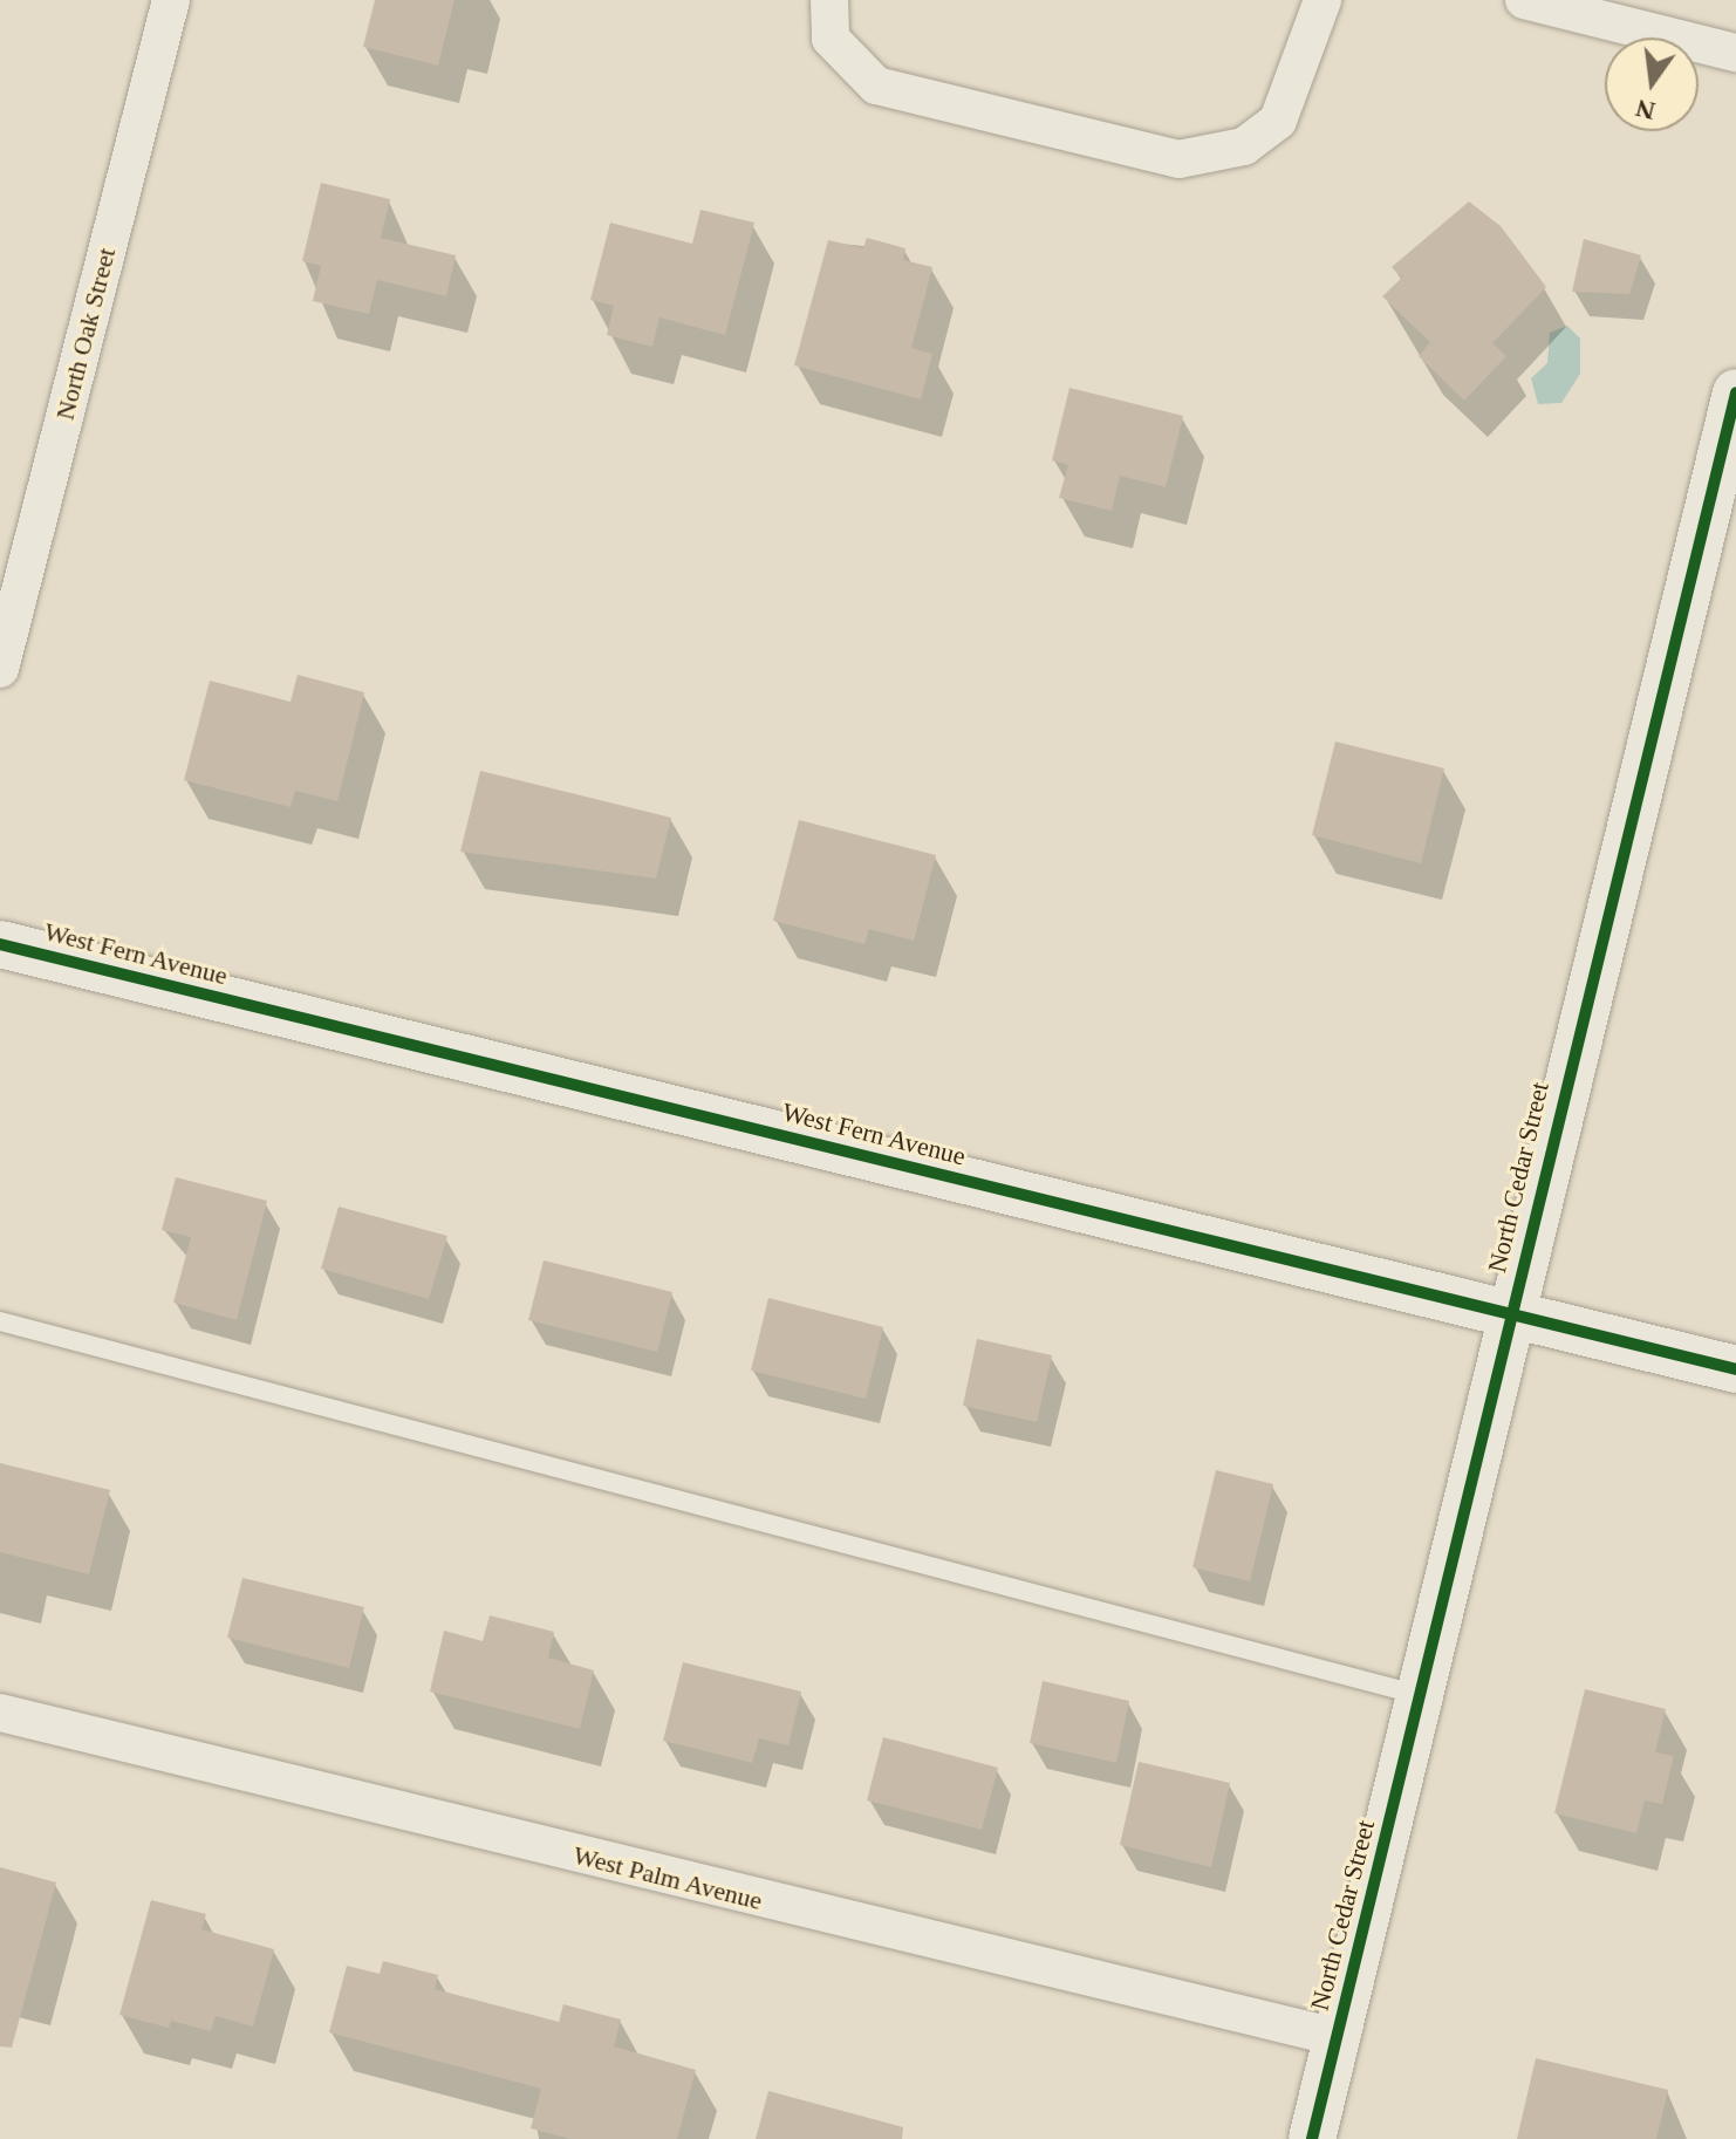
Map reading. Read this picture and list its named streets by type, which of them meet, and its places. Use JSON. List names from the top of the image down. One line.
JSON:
{"streets":{"street":["North Oak Street","West Fern Avenue","North Cedar Street","West Palm Avenue"]},"crossings":[["West Fern Avenue","North Cedar Street"],["North Cedar Street","West Palm Avenue"]],"north":"bottom"}
